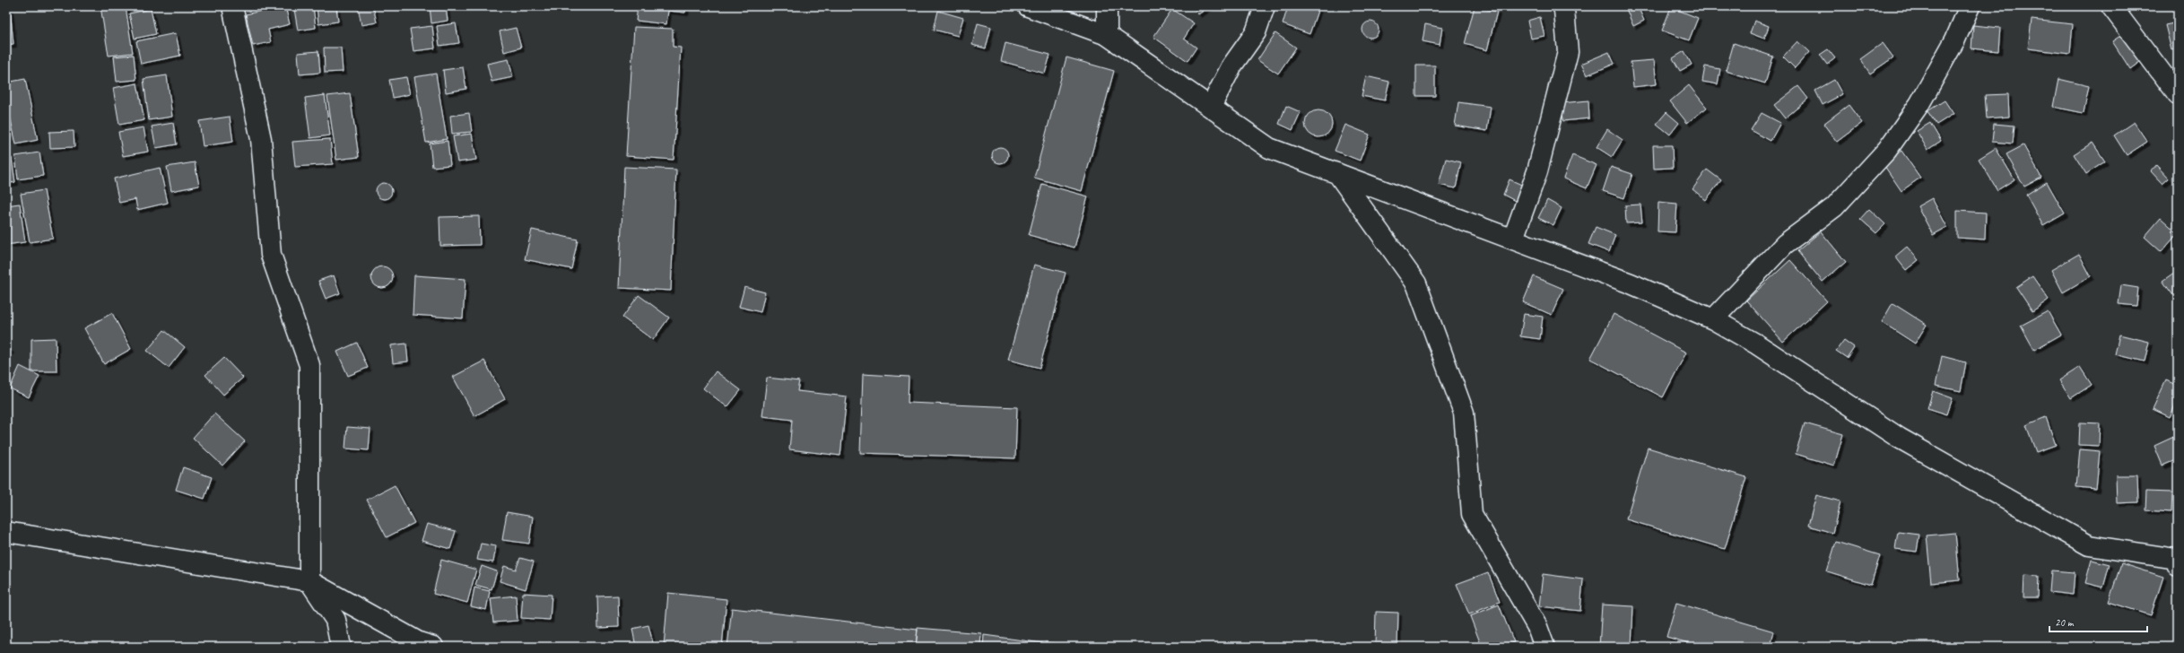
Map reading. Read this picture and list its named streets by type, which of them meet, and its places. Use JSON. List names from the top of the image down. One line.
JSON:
{"scale_bar":"20 m"}
